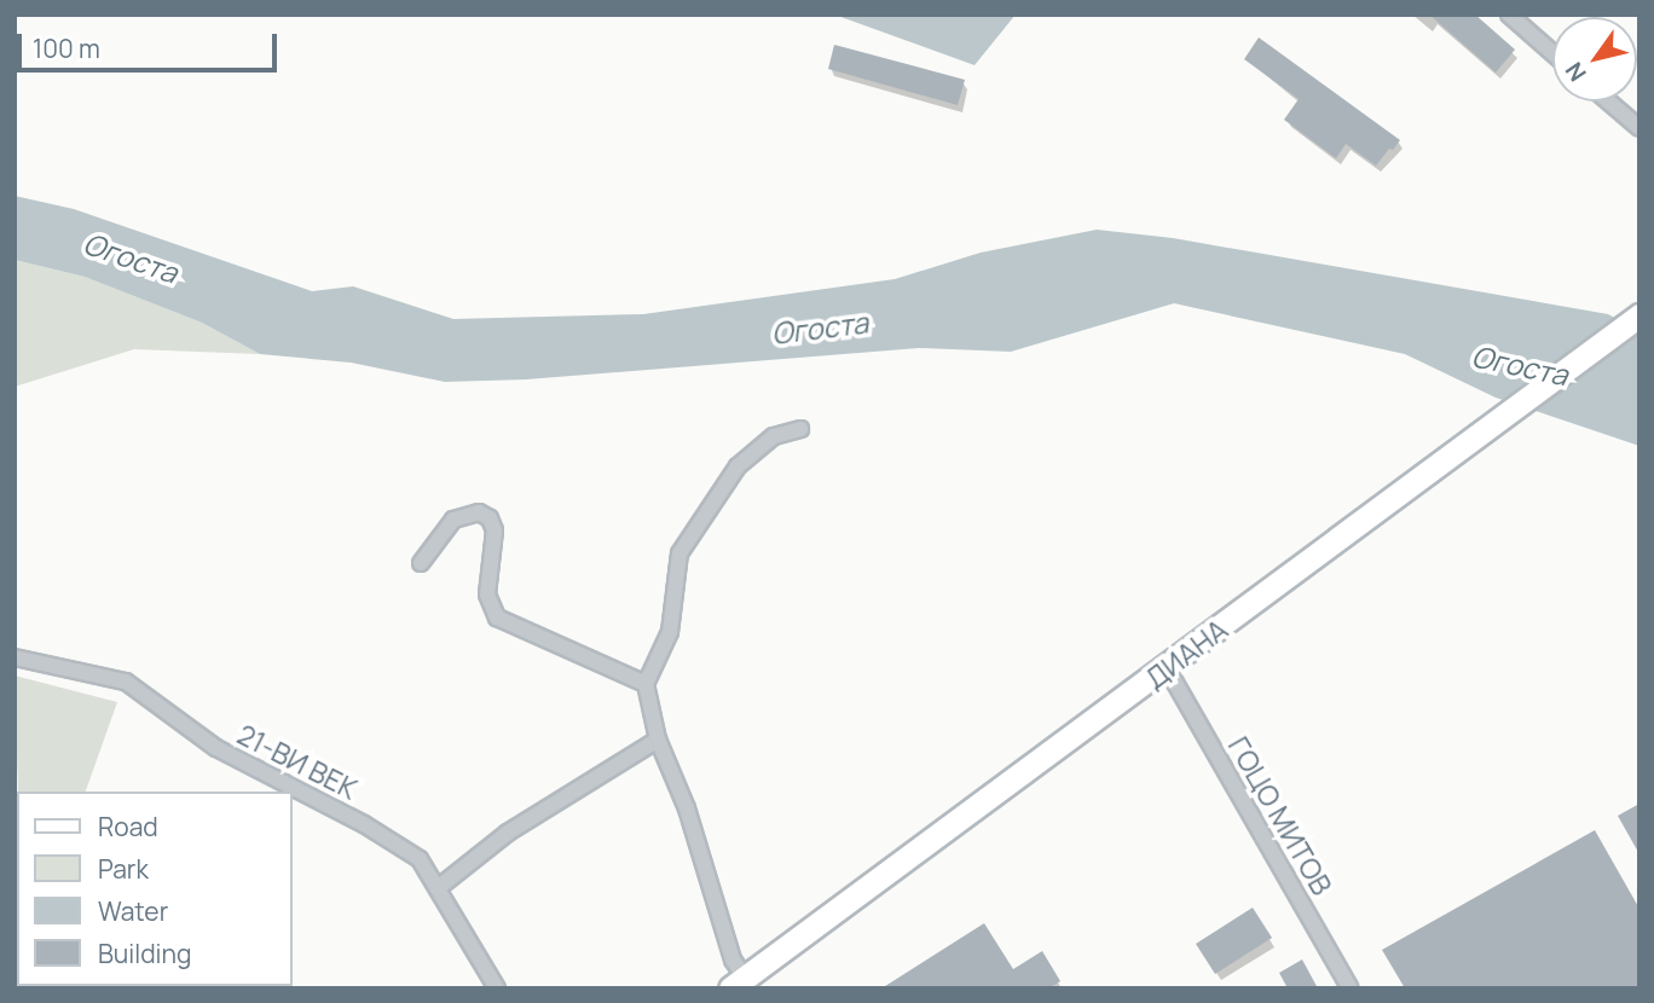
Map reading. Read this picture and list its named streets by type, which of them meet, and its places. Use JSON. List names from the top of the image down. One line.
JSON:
{"streets":{"main road":["ДИАНА"],"street":["21-ВИ ВЕК","ГОЦО МИТОВ"]},"crossings":[["ДИАНА","ГОЦО МИТОВ"]],"water":["Огоста"],"legend":["Road","Park","Water","Building"],"scale_bar":"100 m","north":"bottom left"}
